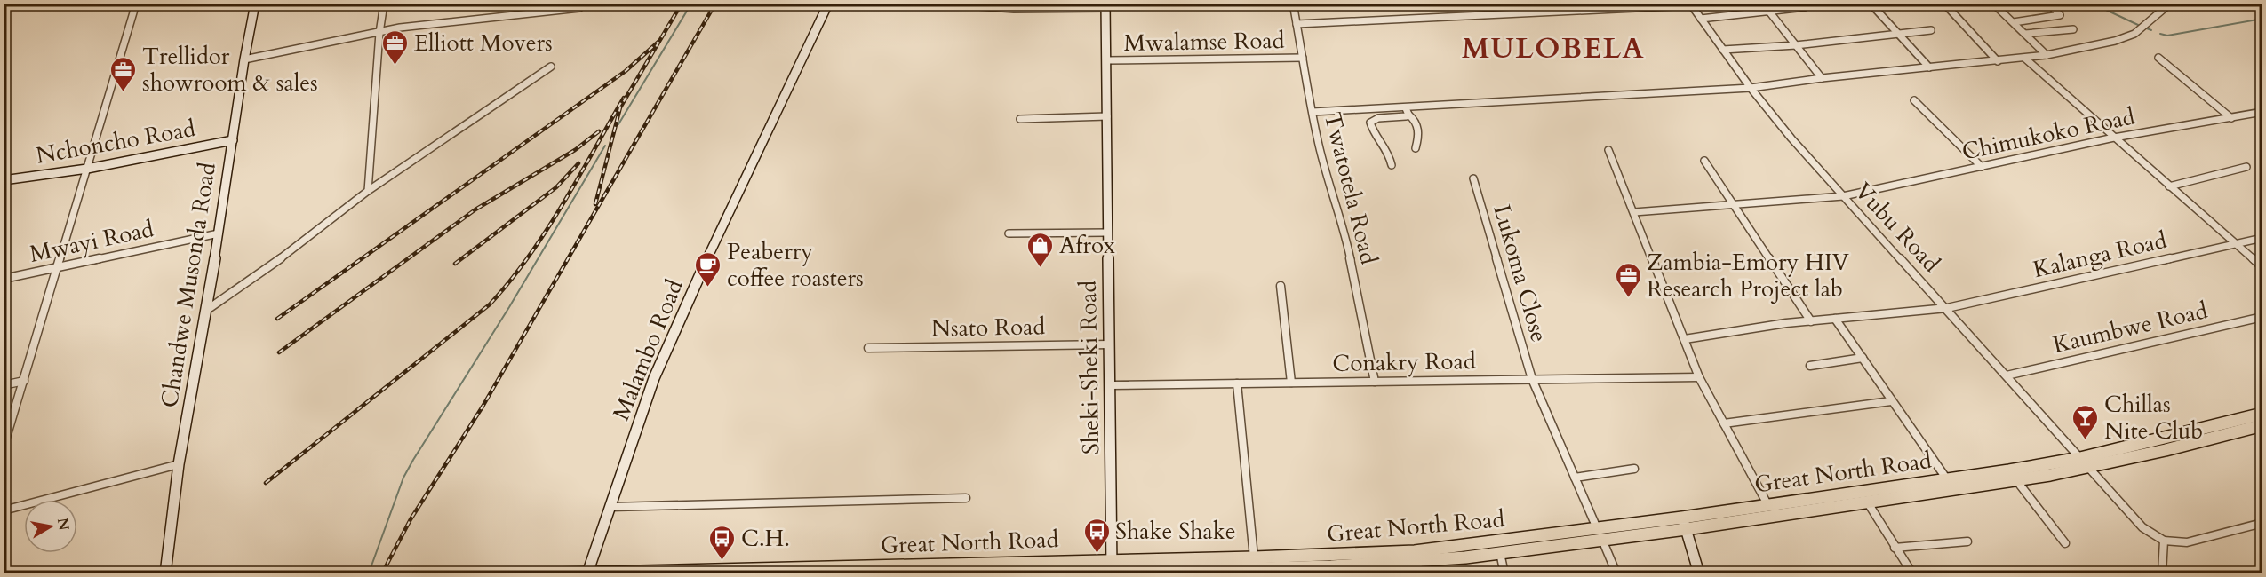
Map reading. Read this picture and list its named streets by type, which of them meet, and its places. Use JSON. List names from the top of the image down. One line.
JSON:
{"streets":{"main road":["Great North Road"],"street":["Mwalamse Road","Chimukoko Road","Nchoncho Road","Twatotela Road","Vubu Road","Mwayi Road","Kalanga Road","Lukoma Close","Chandwe Musonda Road","Nsato Road","Kaumbwe Road","Malambo Road","Conakry Road","Sheki-Sheki Road"]},"crossings":[["Mwalamse Road","Twatotela Road"],["Mwalamse Road","Sheki-Sheki Road"],["Chimukoko Road","Vubu Road"],["Nchoncho Road","Chandwe Musonda Road"],["Twatotela Road","Conakry Road"],["Vubu Road","Kalanga Road"],["Vubu Road","Kaumbwe Road"],["Vubu Road","Great North Road"],["Mwayi Road","Chandwe Musonda Road"],["Lukoma Close","Conakry Road"],["Lukoma Close","Great North Road"],["Nsato Road","Sheki-Sheki Road"],["Malambo Road","Great North Road"],["Conakry Road","Sheki-Sheki Road"],["Sheki-Sheki Road","Great North Road"]],"districts":["MULOBELA"],"places":{"office":["Elliott Movers","Trellidor showroom & sales","Zambia-Emory HIV Research Project lab"],"shop":["Afrox"],"cafe":["Peaberry coffee roasters"],"bar":["Chillas Nite Club"],"bus stop":["Shake Shake","C.H."]},"north":"right"}
